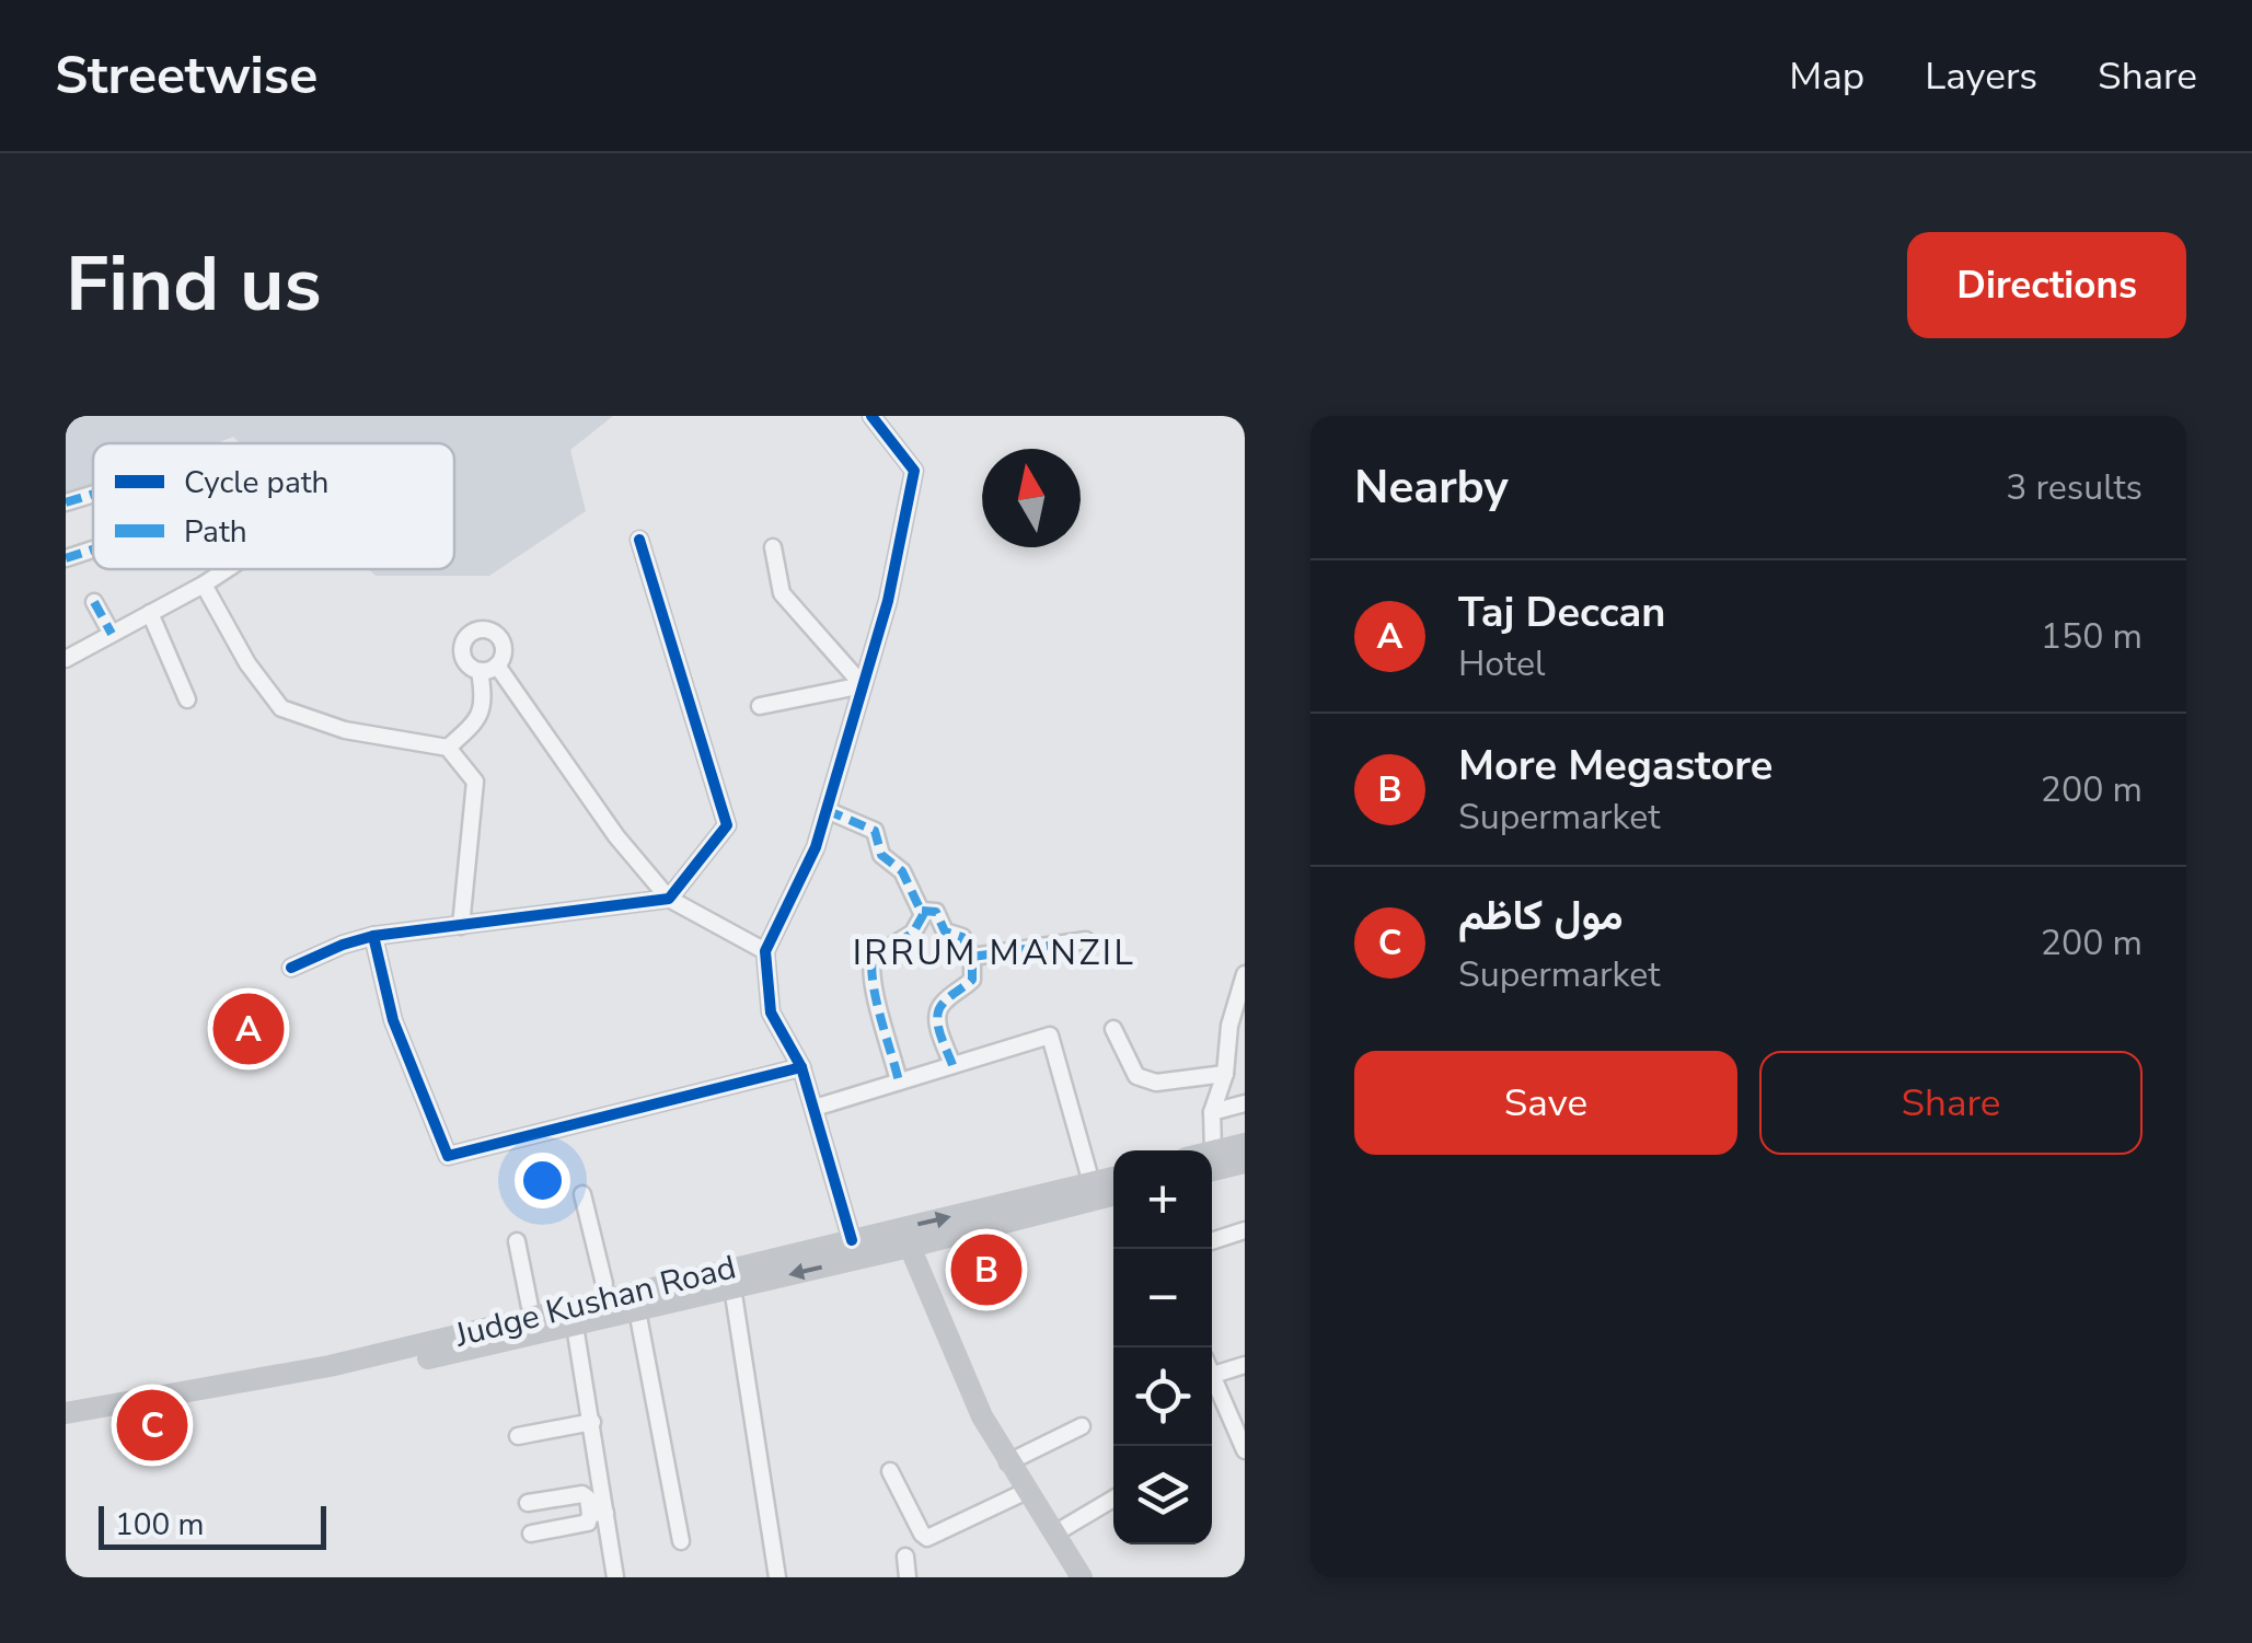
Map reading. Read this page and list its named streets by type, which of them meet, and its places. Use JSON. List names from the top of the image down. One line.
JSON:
{"streets":{"main road":["Judge Kushan Road"]},"districts":["IRRUM MANZIL"],"legend":["Cycle path","Path"],"scale_bar":"100 m","north":"top","page":{"header":"Streetwise","nav":["Map","Layers","Share"],"title":"Find us","buttons":["Directions",["Save","Share"]],"heading":["Nearby","3 results"],"list":[{"mark":"A","name":"Taj Deccan","note":"Hotel","value":"150 m"},{"mark":"B","name":"More Megastore","note":"Supermarket","value":"200 m"},{"mark":"C","name":"مول كاظم","note":"Supermarket","value":"200 m"}],"pins":["A","B","C"],"map_buttons":["+","−"],"scale":"100 m"}}
